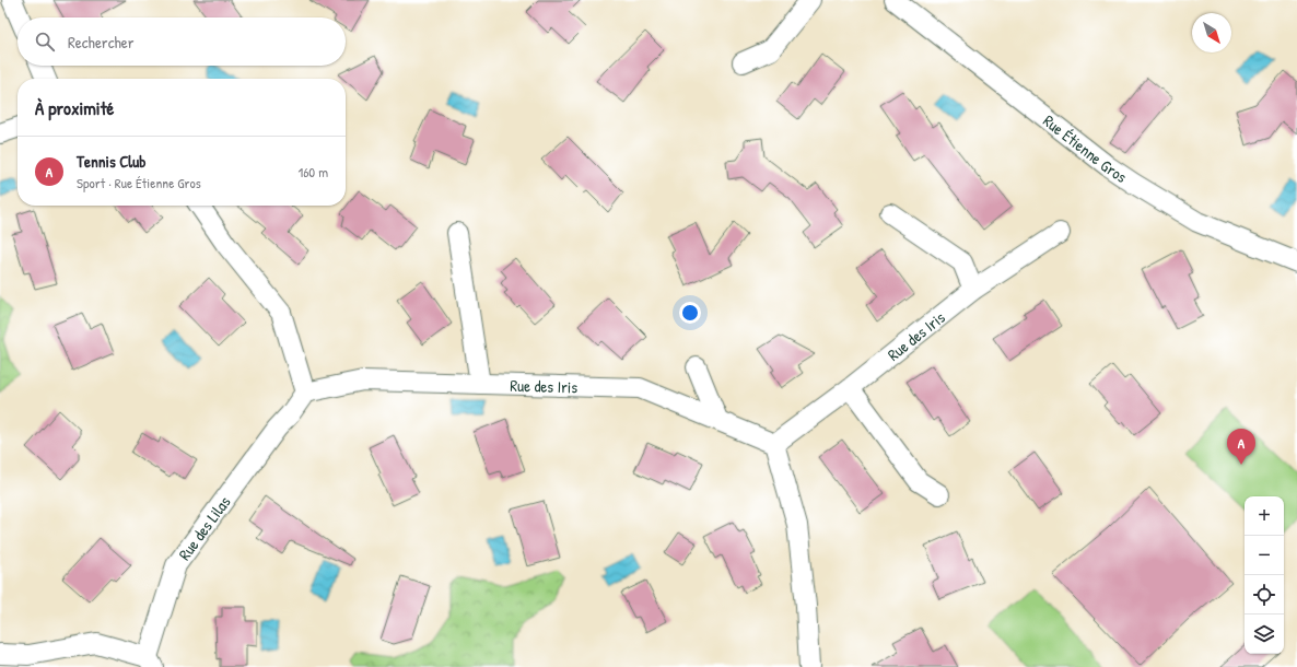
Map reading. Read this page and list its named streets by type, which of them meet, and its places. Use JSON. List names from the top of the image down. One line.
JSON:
{"streets":{"street":["Rue Étienne Gros","Rue des Iris","Rue des Lilas"]},"crossings":[["Rue des Iris","Rue des Lilas"]],"north":"bottom right","page":{"search":"Rechercher","heading":"À proximité","list":[{"mark":"A","name":"Tennis Club","note":"Sport · Rue Étienne Gros","value":"160 m"}],"pins":"A","map_buttons":["+","−"]}}
